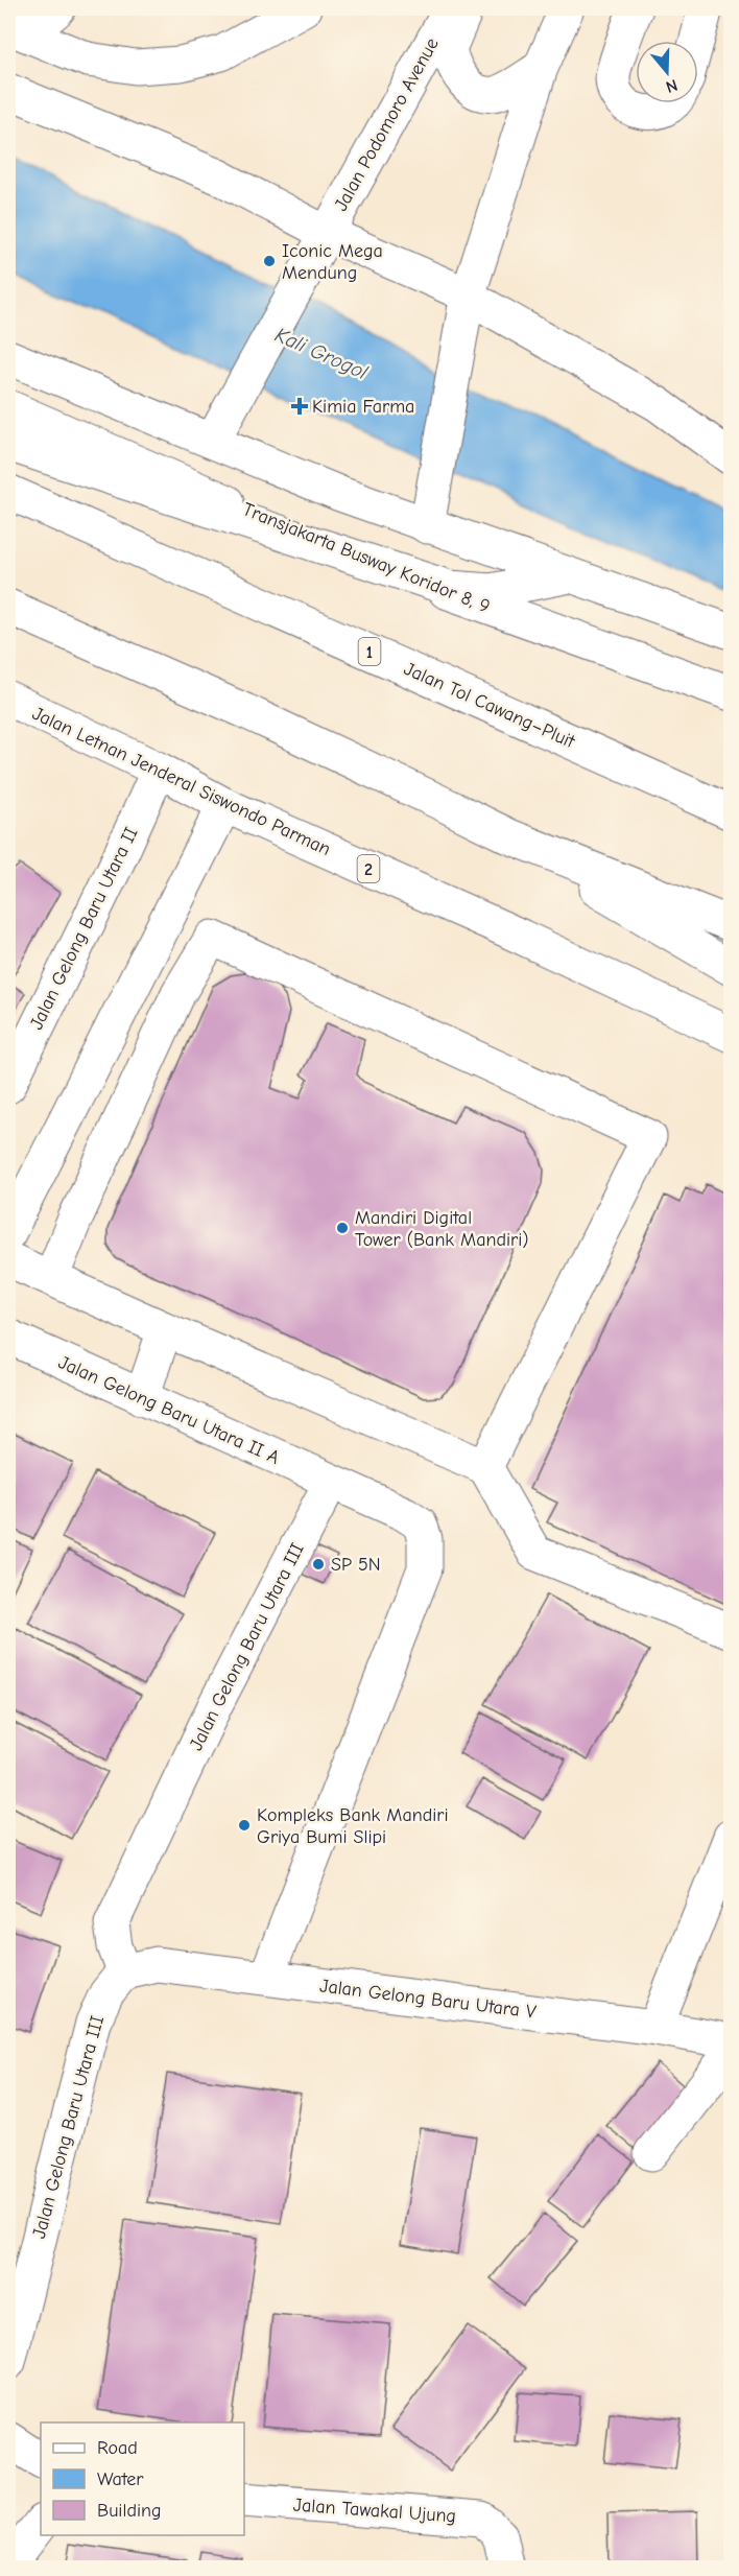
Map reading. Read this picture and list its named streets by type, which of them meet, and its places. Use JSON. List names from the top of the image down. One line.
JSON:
{"streets":{"main road":["Jalan Podomoro Avenue","Transjakarta Busway Koridor 8, 9","1","Jalan Tol Cawang–Pluit","Jalan Letnan Jenderal Siswondo Parman","2","Jalan Gelong Baru Utara II","Jalan Gelong Baru Utara II A","Jalan Gelong Baru Utara III","Jalan Gelong Baru Utara V","Jalan Tawakal Ujung"]},"crossings":[["Jalan Letnan Jenderal Siswondo Parman","Jalan Gelong Baru Utara II"],["Jalan Gelong Baru Utara II A","Jalan Gelong Baru Utara III"],["Jalan Gelong Baru Utara III","Jalan Gelong Baru Utara V"]],"water":["Kali Grogol"],"places":{"other":["Iconic Mega Mendung","Mandiri Digital Tower (Bank Mandiri)","SP 5N","Kompleks Bank Mandiri Griya Bumi Slipi"],"health":["Kimia Farma"]},"legend":["Road","Water","Building"],"north":"bottom"}
